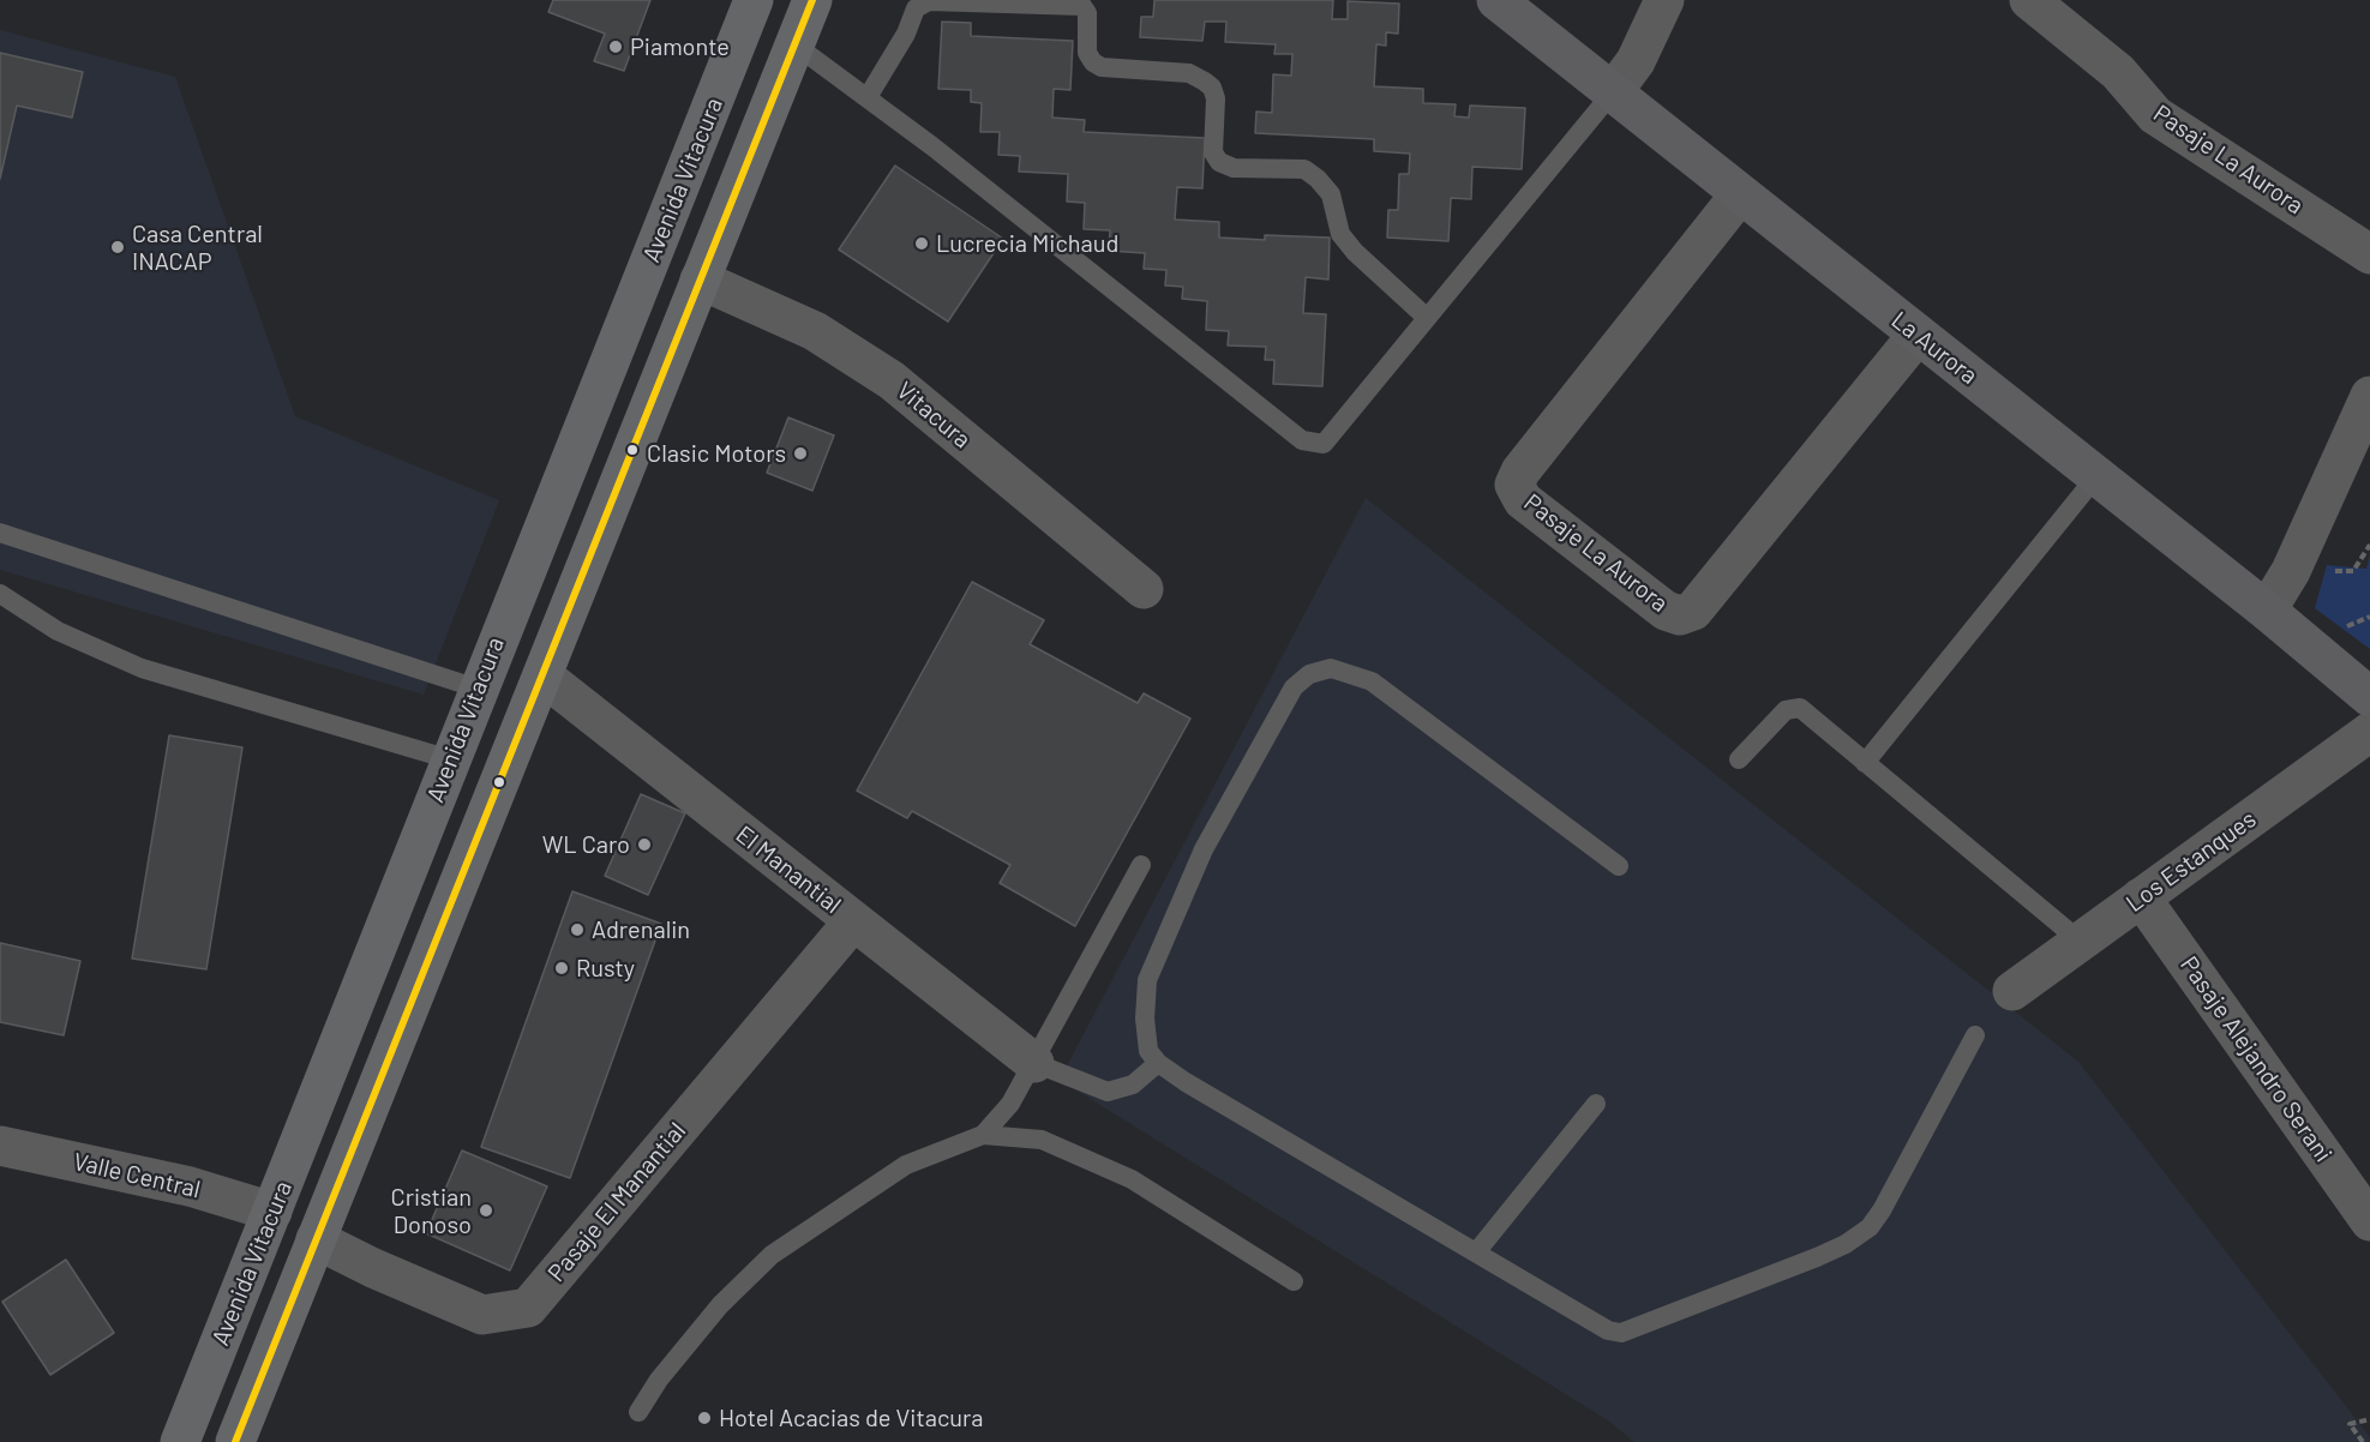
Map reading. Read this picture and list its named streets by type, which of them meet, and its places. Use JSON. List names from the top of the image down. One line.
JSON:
{"streets":{"main road":["Avenida Vitacura"],"street":["Pasaje La Aurora","La Aurora","Vitacura","Los Estanques","El Manantial","Pasaje Alejandro Serani","Valle Central","Pasaje El Manantial"]},"crossings":[["Pasaje La Aurora","La Aurora"],["Avenida Vitacura","Valle Central"],["Los Estanques","Pasaje Alejandro Serani"],["El Manantial","Pasaje El Manantial"]],"places":["Piamonte","Lucrecia Michaud","Casa Central INACAP","Clasic Motors","WL Caro","Adrenalin","Rusty","Cristian Donoso","Hotel Acacias de Vitacura"]}
